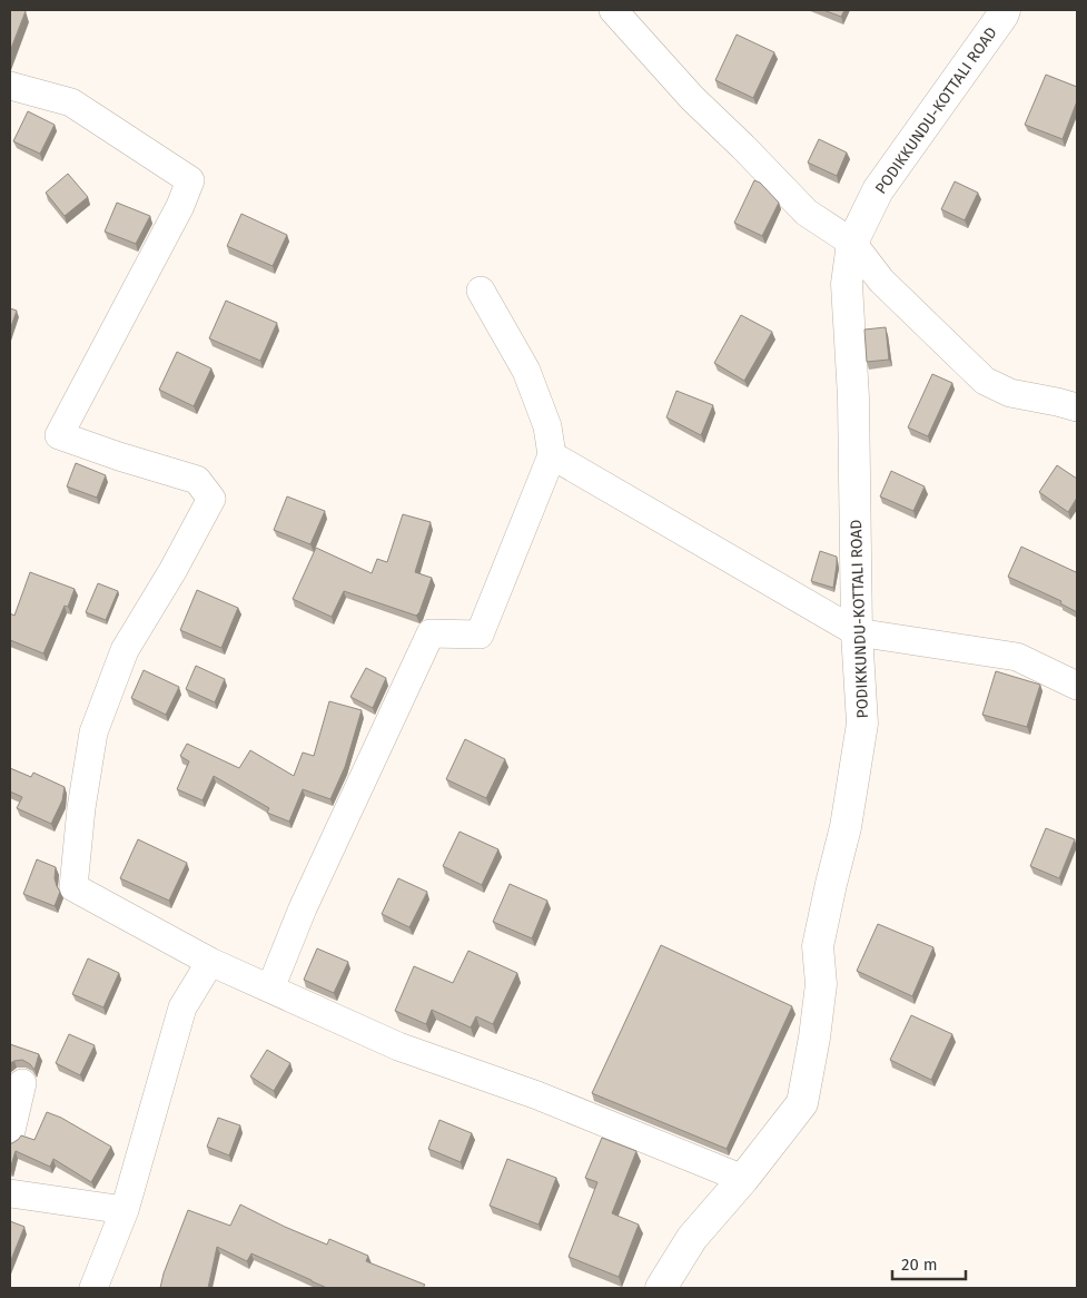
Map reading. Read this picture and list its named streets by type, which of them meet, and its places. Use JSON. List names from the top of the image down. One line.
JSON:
{"streets":{"main road":["PODIKKUNDU-KOTTALI ROAD"]},"scale_bar":"20 m"}
